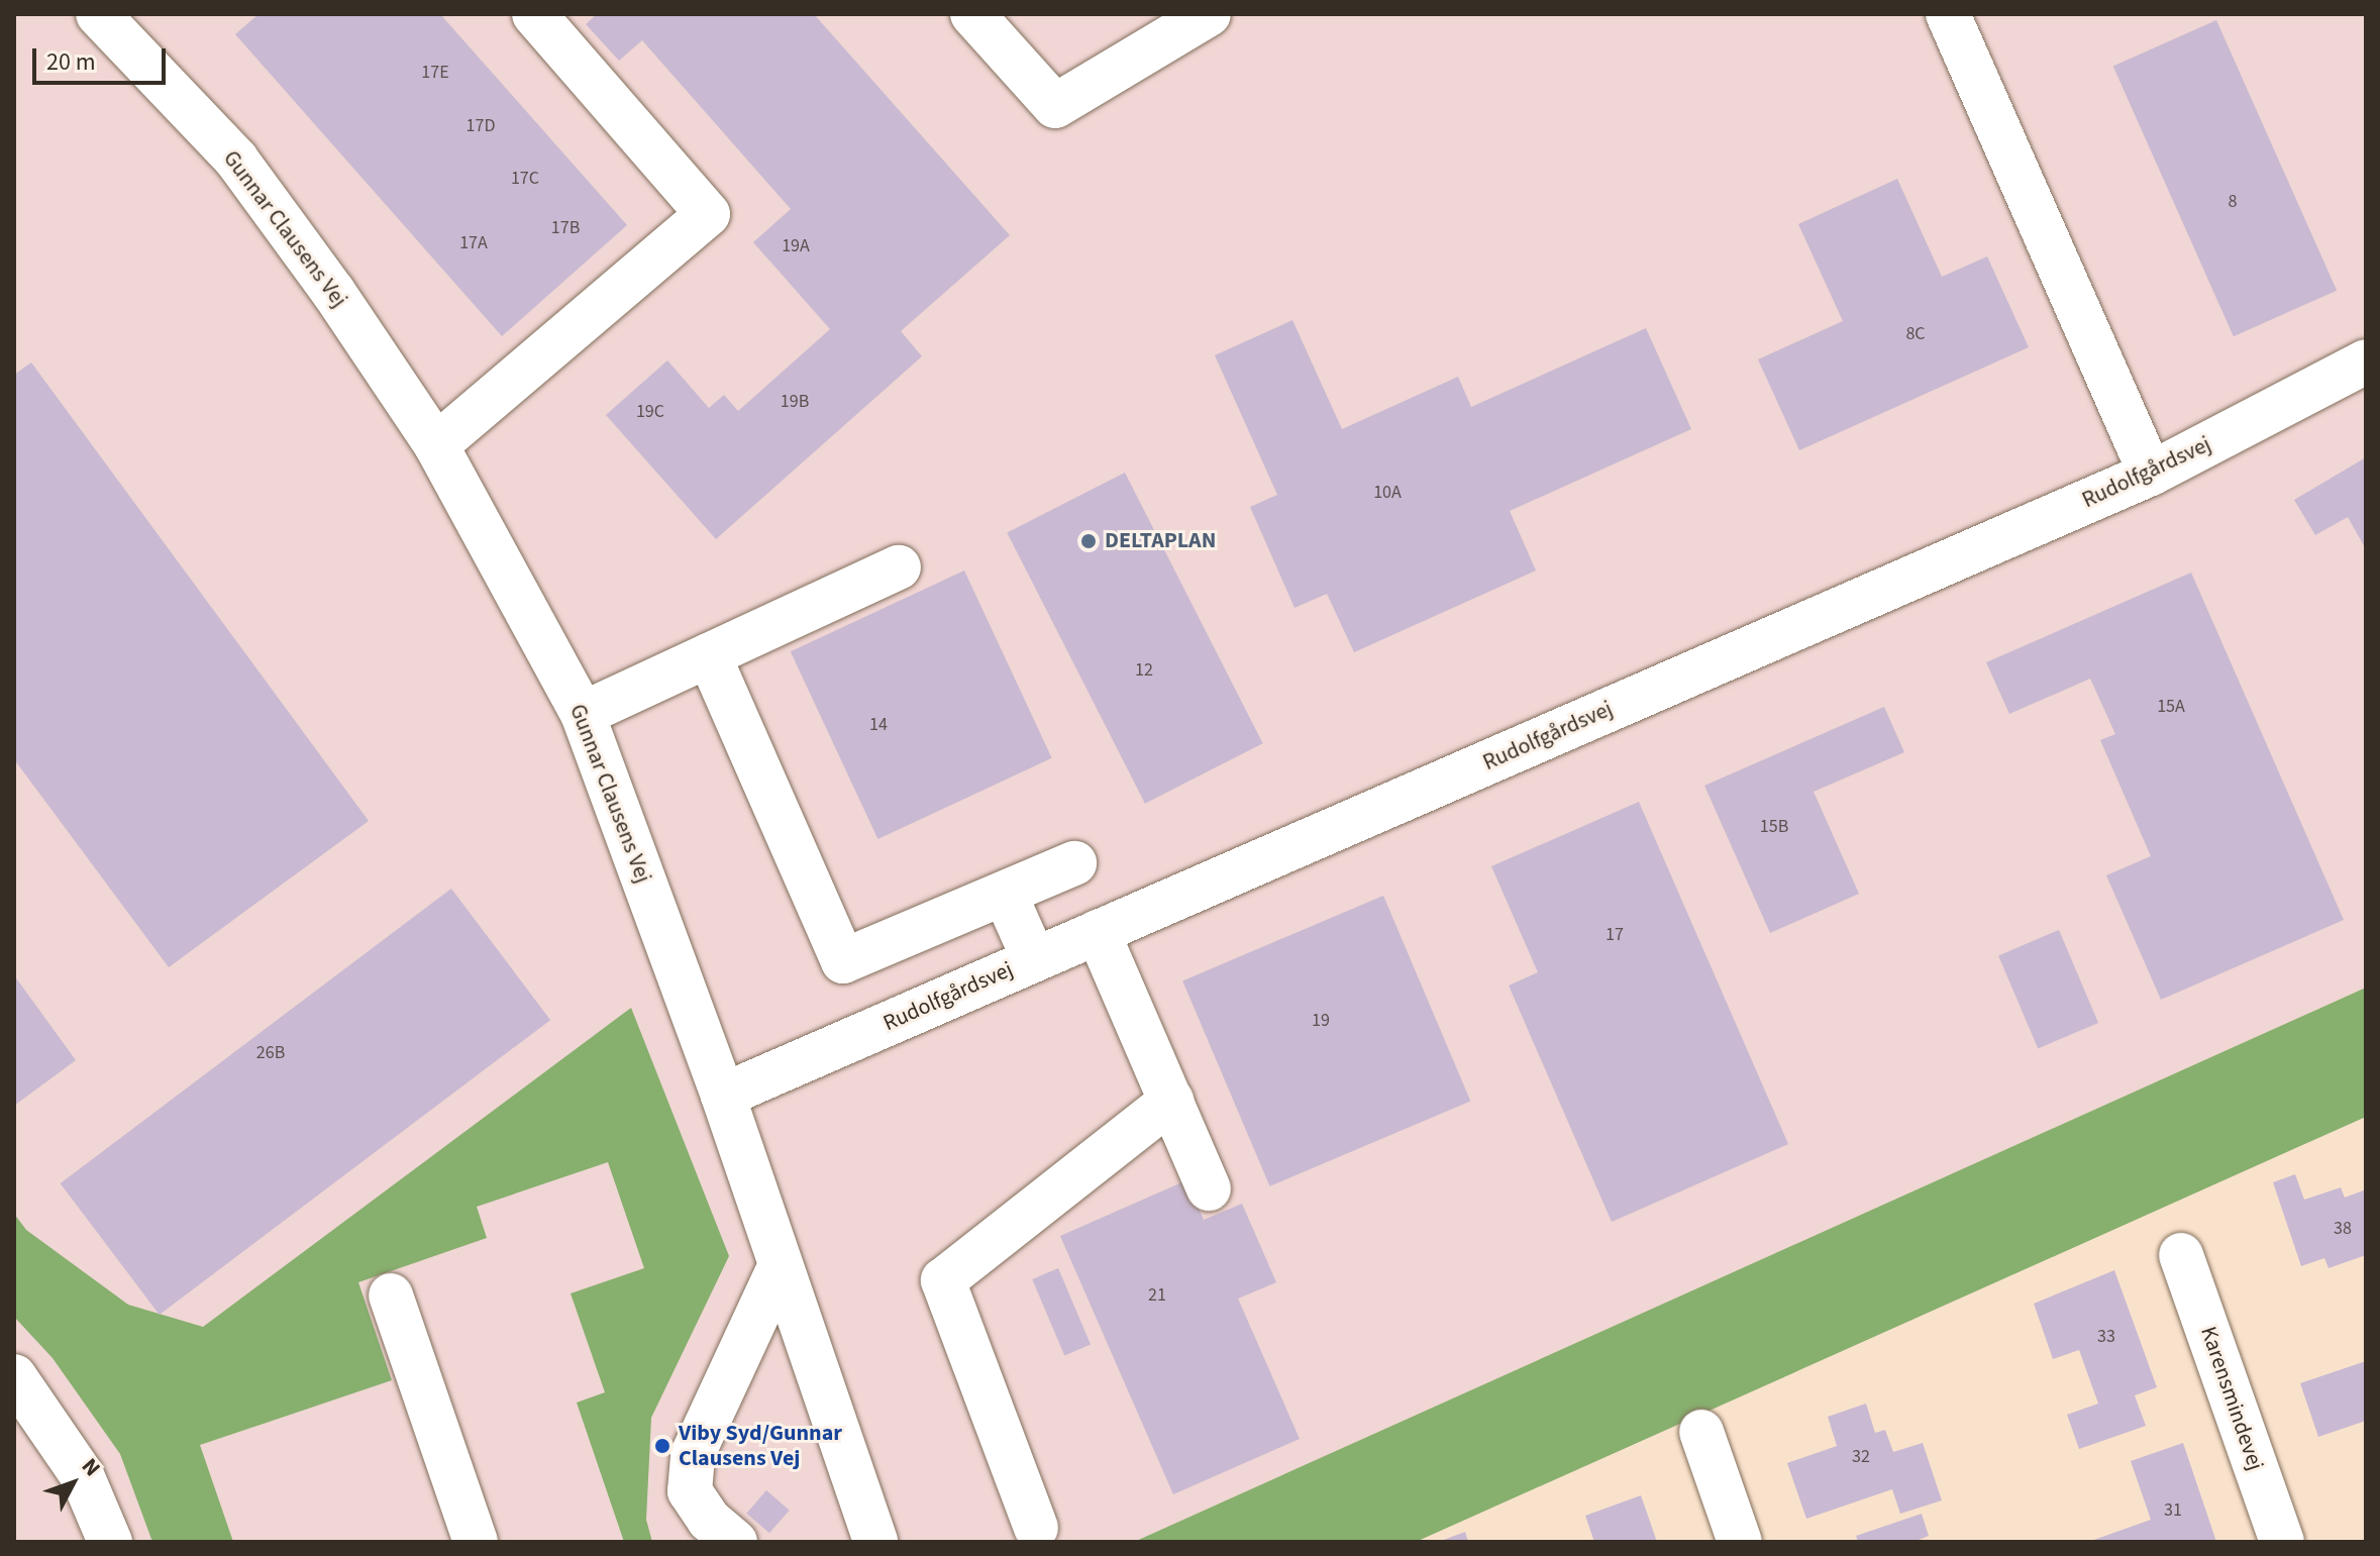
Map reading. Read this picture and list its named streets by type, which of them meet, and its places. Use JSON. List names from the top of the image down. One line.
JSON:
{"streets":{"street":["Gunnar Clausens Vej","Rudolfgårdsvej","Karensmindevej"]},"crossings":[["Gunnar Clausens Vej","Rudolfgårdsvej"]],"places":["DELTAPLAN","Viby Syd/Gunnar Clausens Vej"],"house_numbers":["17E","17D","17C","8","17B","17A","19A","8C","19B","19C","10A","12","15A","14","15B","17","19","26B","38","21","33","32","31"],"scale_bar":"20 m","north":"top right"}
